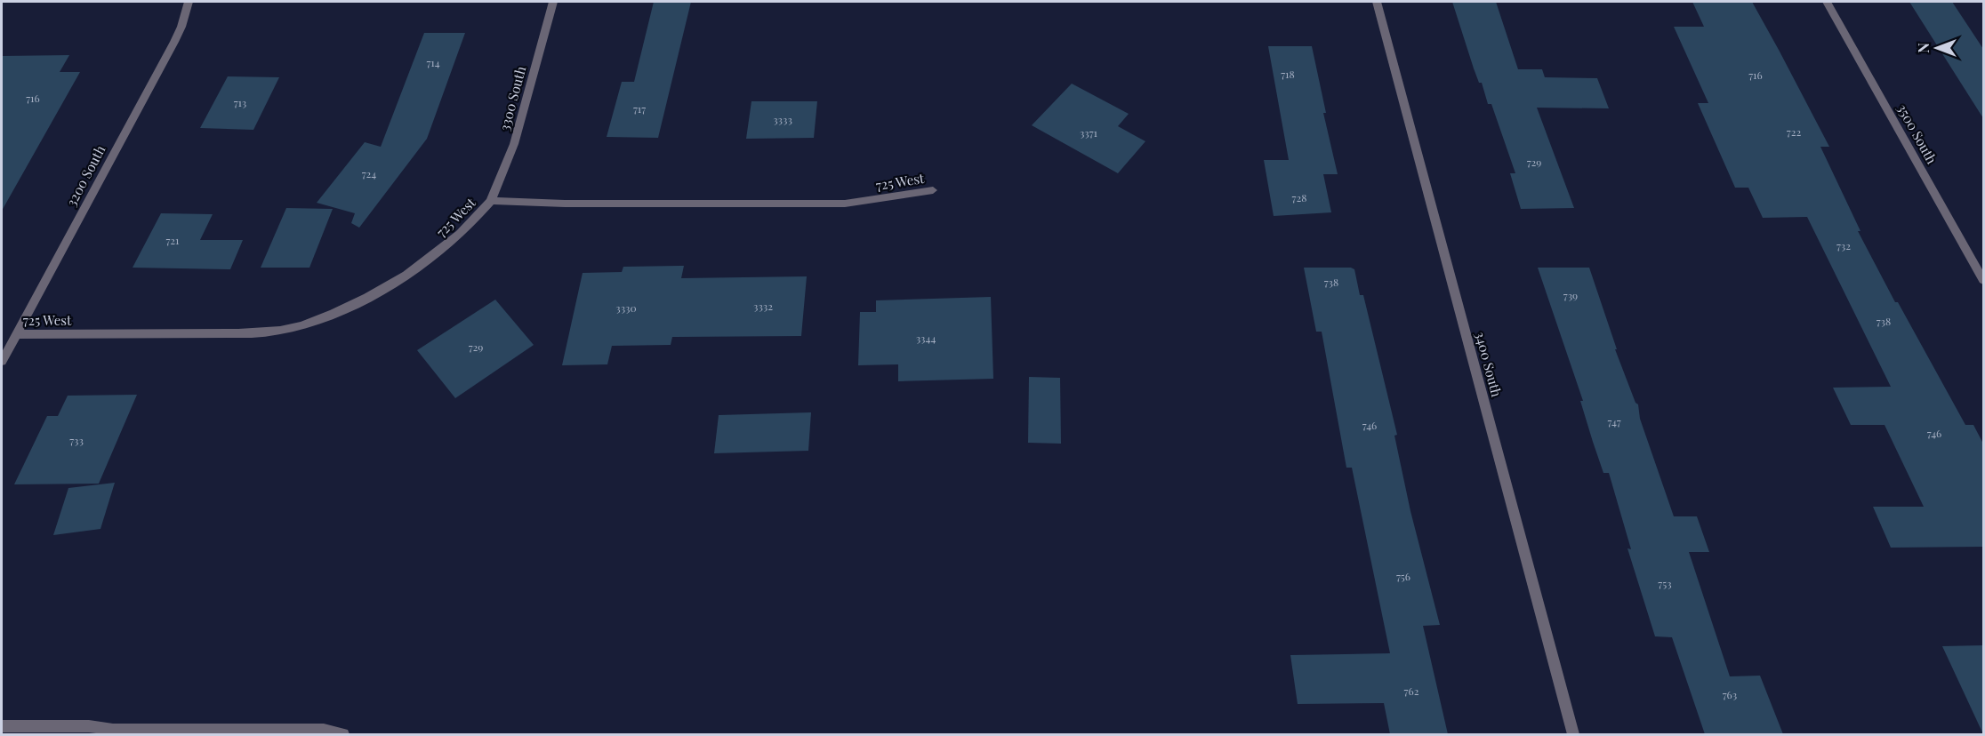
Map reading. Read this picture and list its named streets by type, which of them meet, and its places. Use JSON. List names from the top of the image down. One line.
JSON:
{"streets":{"street":["3300 South","3500 South","3200 South","725 West","3400 South"]},"crossings":[["3300 South","725 West"],["3200 South","725 West"]],"house_numbers":["714","718","716","716","713","717","3333","722","3371","729","724","728","721","732","738","739","3332","3330","738","3344","729","747","746","746","733","756","753","762","763"],"north":"left"}
